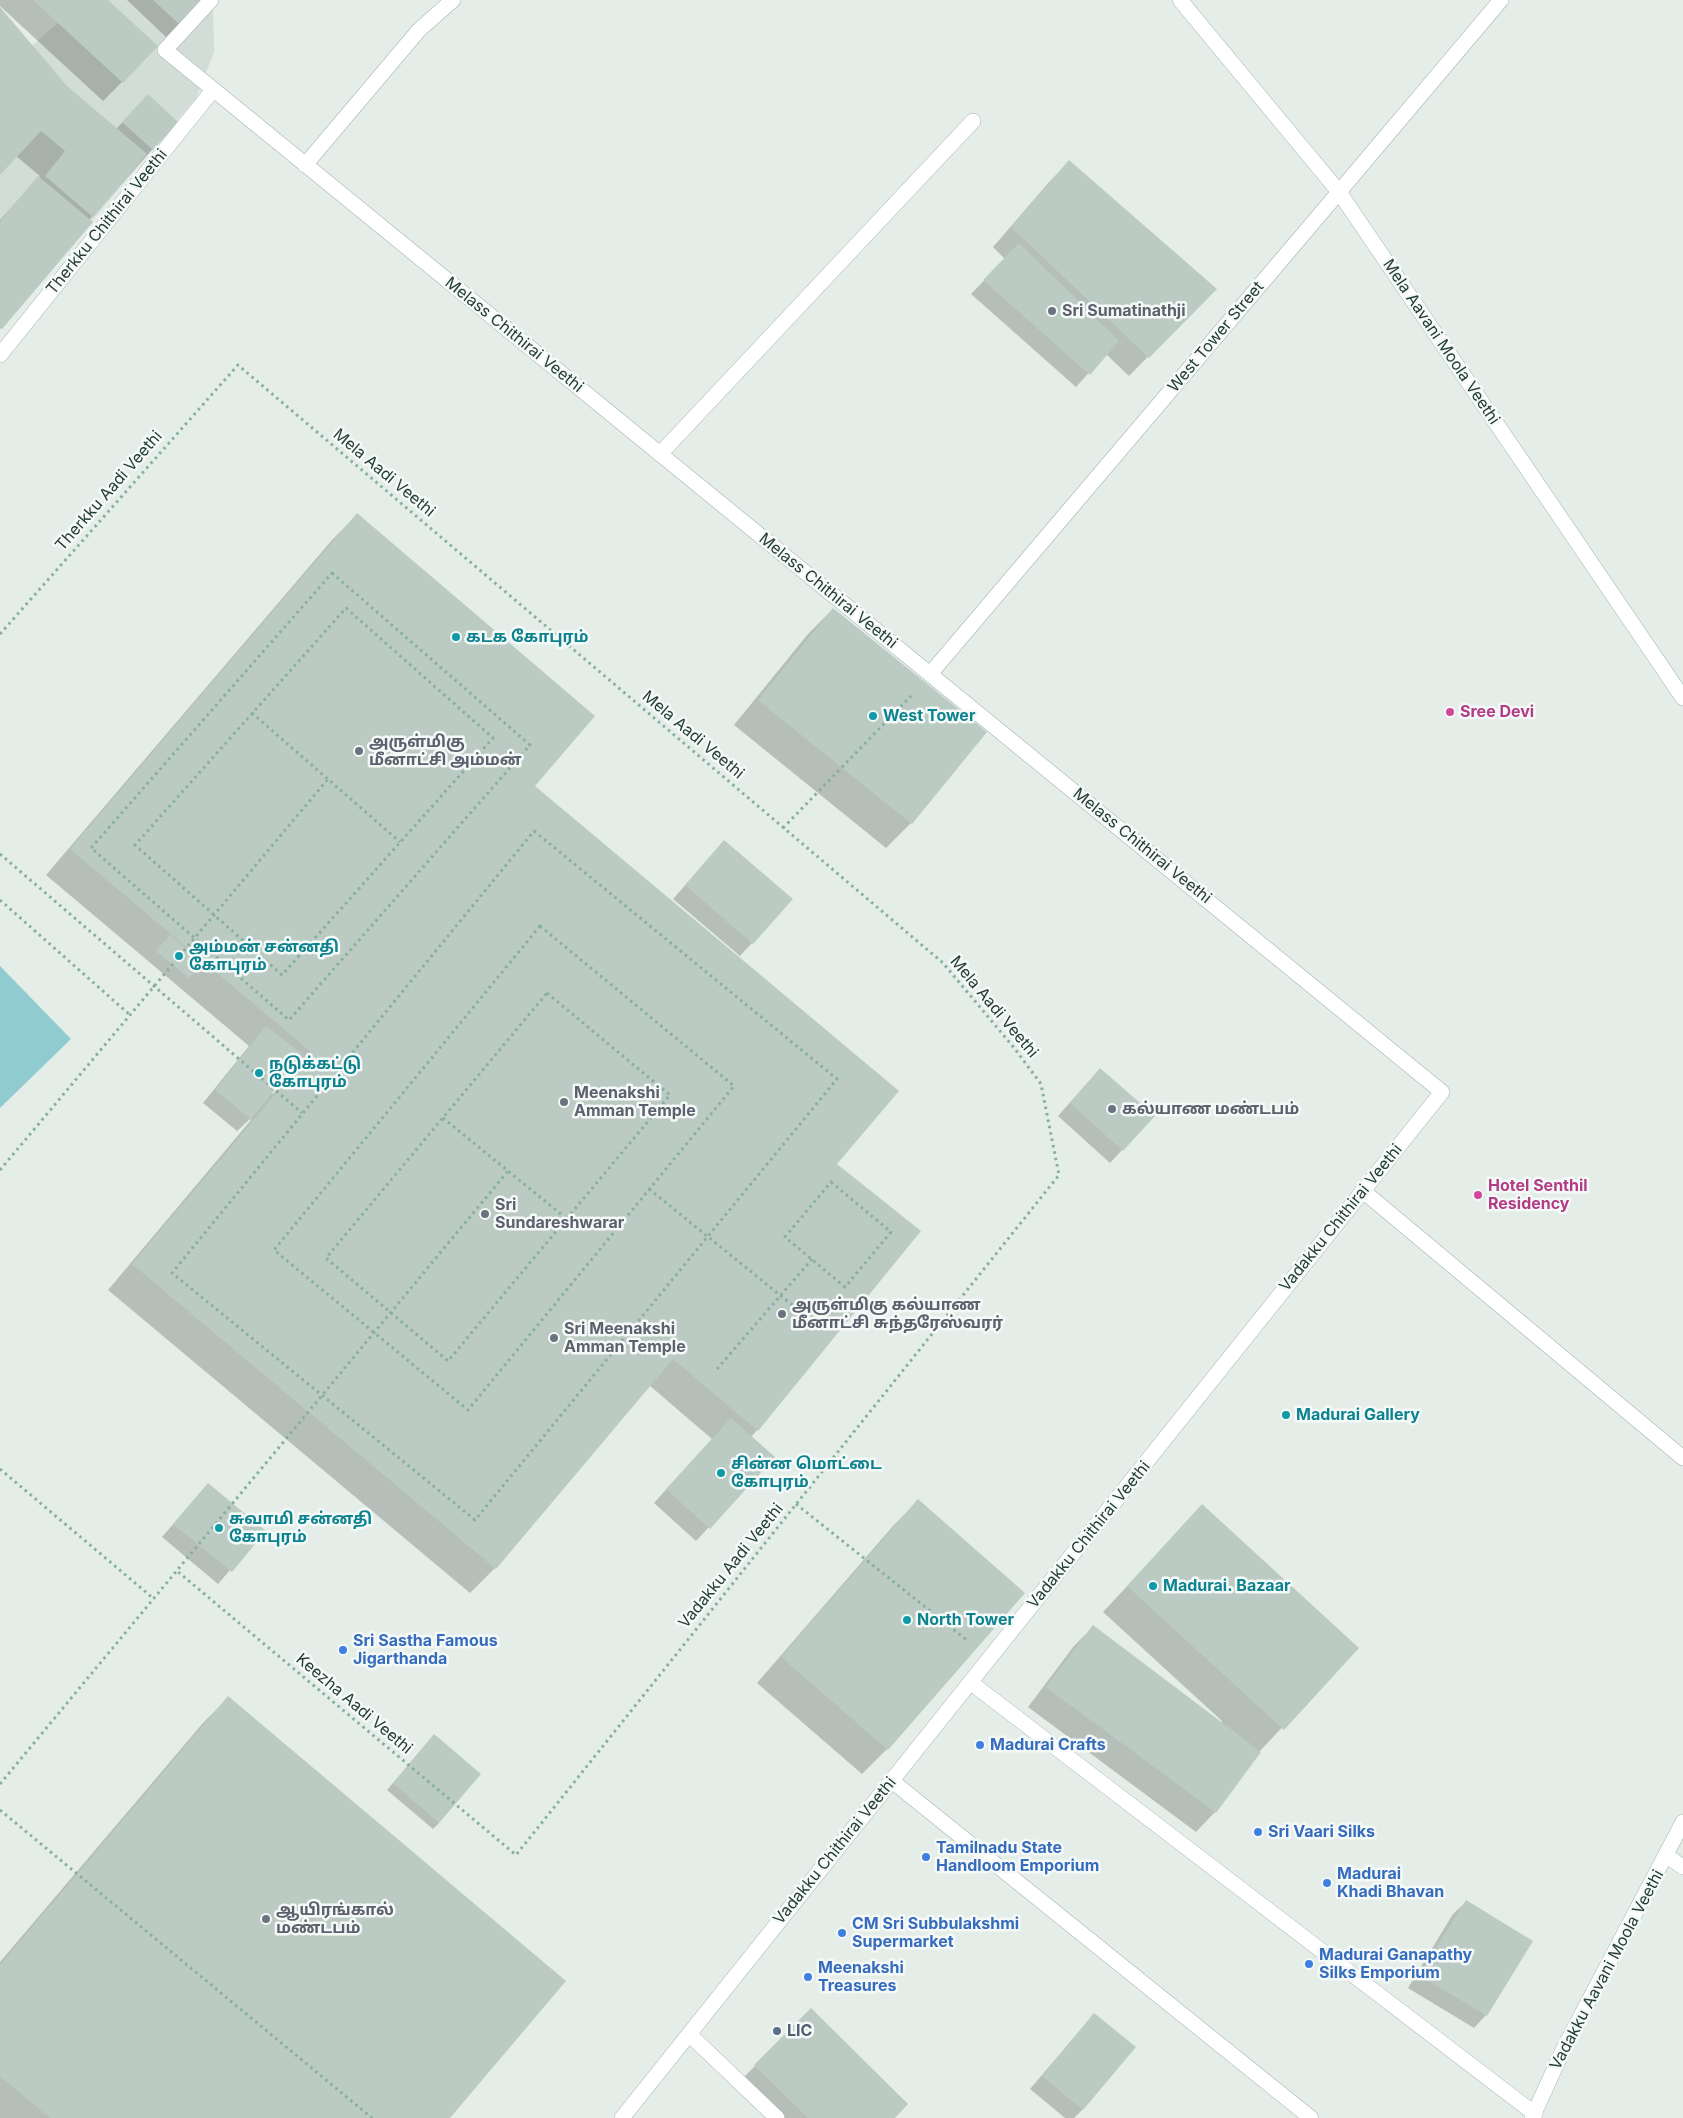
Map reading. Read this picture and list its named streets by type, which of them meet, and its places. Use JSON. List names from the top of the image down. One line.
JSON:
{"streets":{"street":["Therkku Chithirai Veethi","Melass Chithirai Veethi","West Tower Street","Mela Aavani Moola Veethi","Vadakku Chithirai Veethi","Vadakku Aavani Moola Veethi"],"path":["Mela Aadi Veethi","Therkku Aadi Veethi","Vadakku Aadi Veethi","Keezha Aadi Veethi"]},"crossings":[["Therkku Chithirai Veethi","Melass Chithirai Veethi"],["Melass Chithirai Veethi","West Tower Street"],["Melass Chithirai Veethi","Vadakku Chithirai Veethi"],["West Tower Street","Mela Aavani Moola Veethi"],["Mela Aadi Veethi","Therkku Aadi Veethi"],["Mela Aadi Veethi","Vadakku Aadi Veethi"],["Vadakku Aadi Veethi","Keezha Aadi Veethi"]],"places":["Sri Sumatinathji","கடக கோபுரம்","Sree Devi","West Tower","அருள்மிகு மீனாட்சி அம்மன்","அம்மன் சன்னதி கோபுரம்","நடுக்கட்டு கோபுரம்","Meenakshi Amman Temple","கல்யாண மண்டபம்","Hotel Senthil Residency","Sri Sundareshwarar","அருள்மிகு கல்யாண மீனாட்சி சுந்தரேஸ்வரர்","Sri Meenakshi Amman Temple","Madurai Gallery","சின்ன மொட்டை கோபுரம்","சுவாமி சன்னதி கோபுரம்","Madurai. Bazaar","North Tower","Sri Sastha Famous Jigarthanda","Madurai Crafts","Sri Vaari Silks","Tamilnadu State Handloom Emporium","Madurai Khadi Bhavan","ஆயிரங்கால் மண்டபம்","CM Sri Subbulakshmi Supermarket","Madurai Ganapathy Silks Emporium","Meenakshi Treasures","LIC"]}
